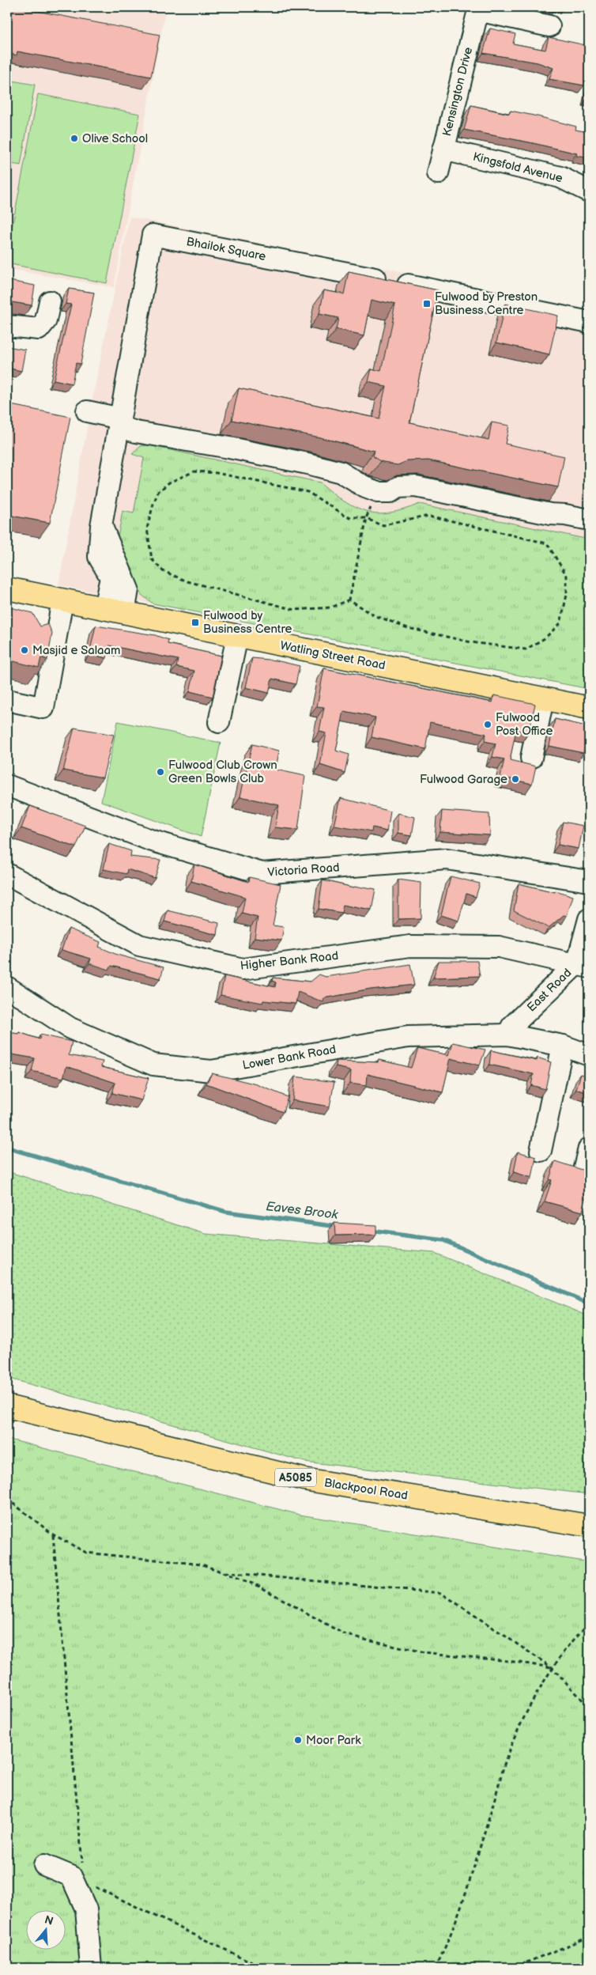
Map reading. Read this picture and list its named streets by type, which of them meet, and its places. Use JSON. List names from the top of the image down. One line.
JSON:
{"streets":{"main road":["Watling Street Road","A5085","Blackpool Road"],"street":["Kensington Drive","Kingsfold Avenue","Bhailok Square","Victoria Road","Higher Bank Road","East Road","Lower Bank Road"]},"crossings":[["Kensington Drive","Kingsfold Avenue"],["Bhailok Square","Watling Street Road"],["Higher Bank Road","East Road"],["East Road","Lower Bank Road"]],"water":["Eaves Brook"],"places":{"other":["Olive School","Masjid e Salaam","Fulwood Post Office","Fulwood Club Crown Green Bowls Club","Fulwood Garage","Moor Park"],"transit":["Fulwood by Preston Business Centre","Fulwood by Business Centre"]},"north":"top"}
